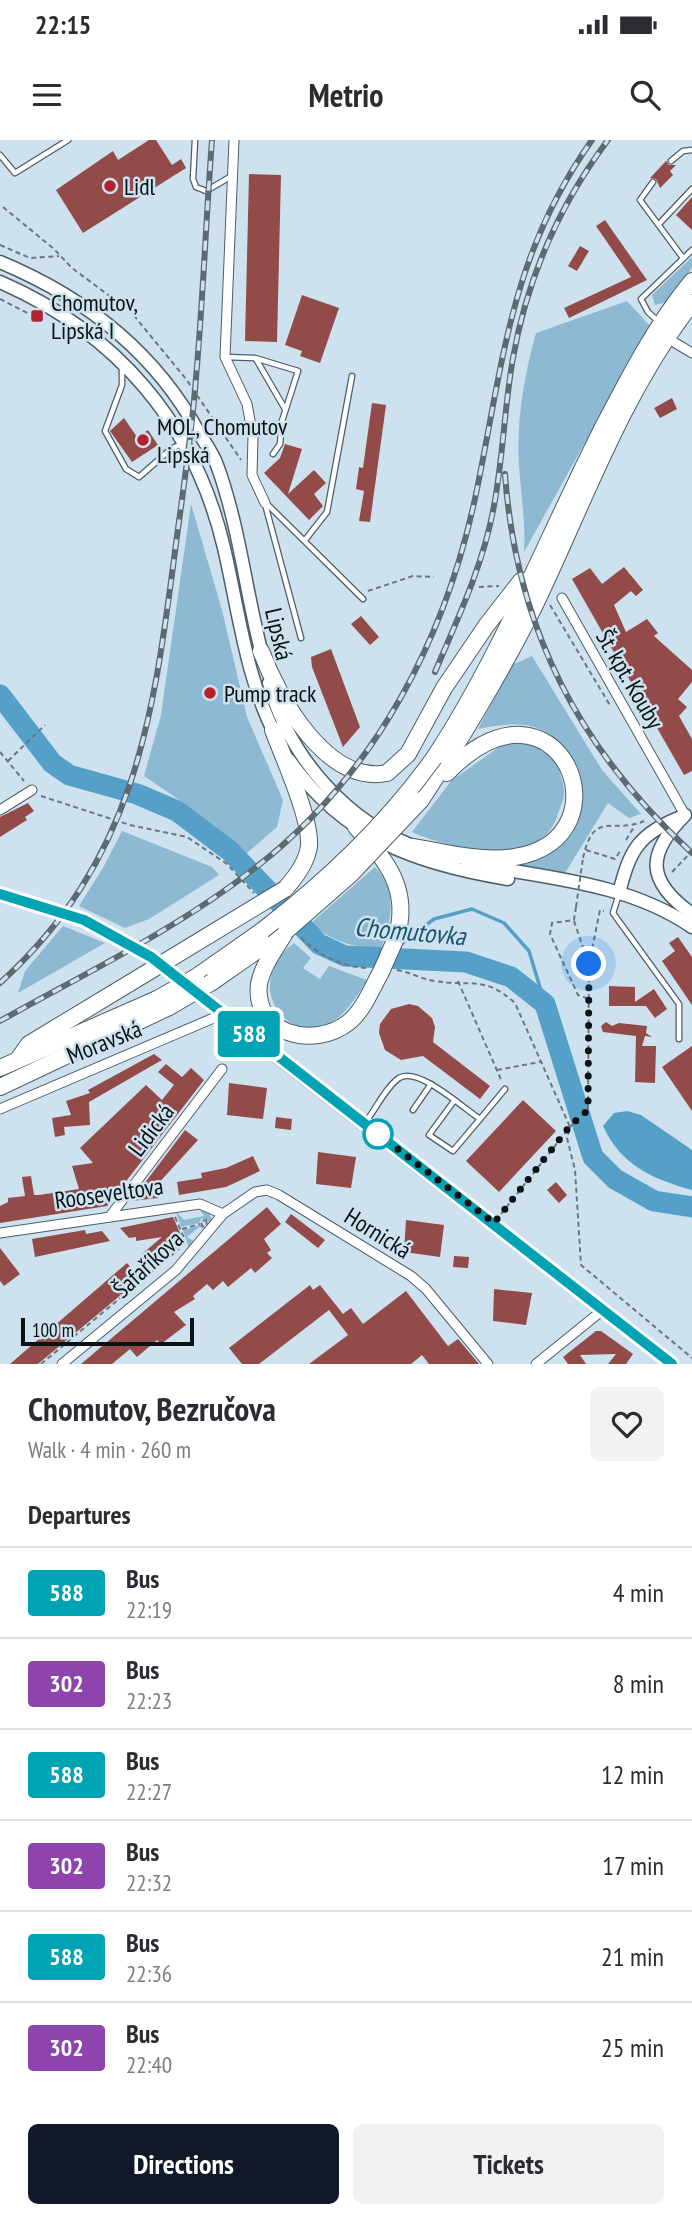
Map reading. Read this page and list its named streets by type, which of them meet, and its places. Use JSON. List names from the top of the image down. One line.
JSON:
{"streets":{"main road":["Lipská"],"street":["Št. kpt. Kouby","Moravská","Lidická","Rooseveltova","Hornická","Šafaříkova"]},"crossings":[["Lidická","Rooseveltova"],["Rooseveltova","Hornická"],["Rooseveltova","Šafaříkova"],["Hornická","Šafaříkova"]],"water":["Chomutovka"],"places":{"other":["Lidl","MOL, Chomutov Lipská","Pump track"],"transit":["Chomutov, Lipská I"]},"lines":["bus line 588"],"scale_bar":"100 m","page":{"status":"22:15","header":"Metrio","on_map":"588","scale":"100 m","heading":[["Chomutov, Bezručova","Walk · 4 min · 260 m"],"Departures"],"list":[{"mark":"588","name":"Bus","note":"22:19","value":"4 min"},{"mark":"302","name":"Bus","note":"22:23","value":"8 min"},{"mark":"588","name":"Bus","note":"22:27","value":"12 min"},{"mark":"302","name":"Bus","note":"22:32","value":"17 min"},{"mark":"588","name":"Bus","note":"22:36","value":"21 min"},{"mark":"302","name":"Bus","note":"22:40","value":"25 min"}],"buttons":["Directions","Tickets"]}}
